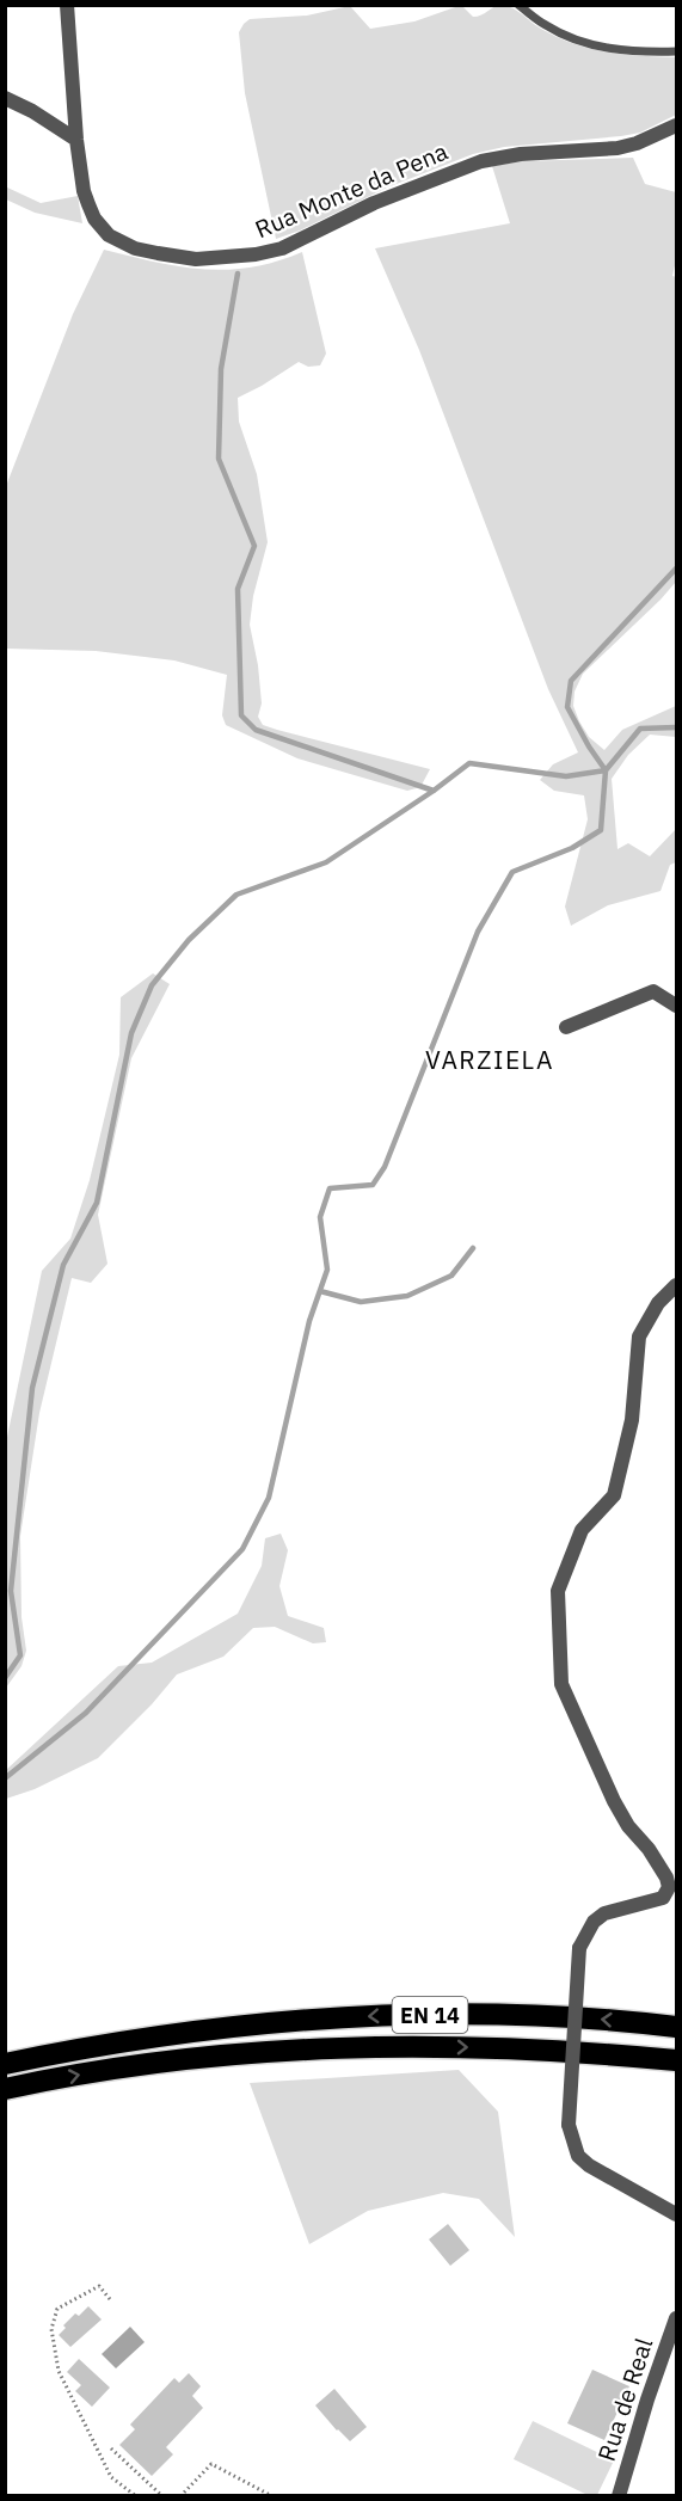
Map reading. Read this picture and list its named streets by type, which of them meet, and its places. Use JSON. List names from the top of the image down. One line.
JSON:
{"streets":{"highway":["EN 14"],"street":["Rua Monte da Pena","Rua de Real"]},"districts":["VARZIELA"]}
